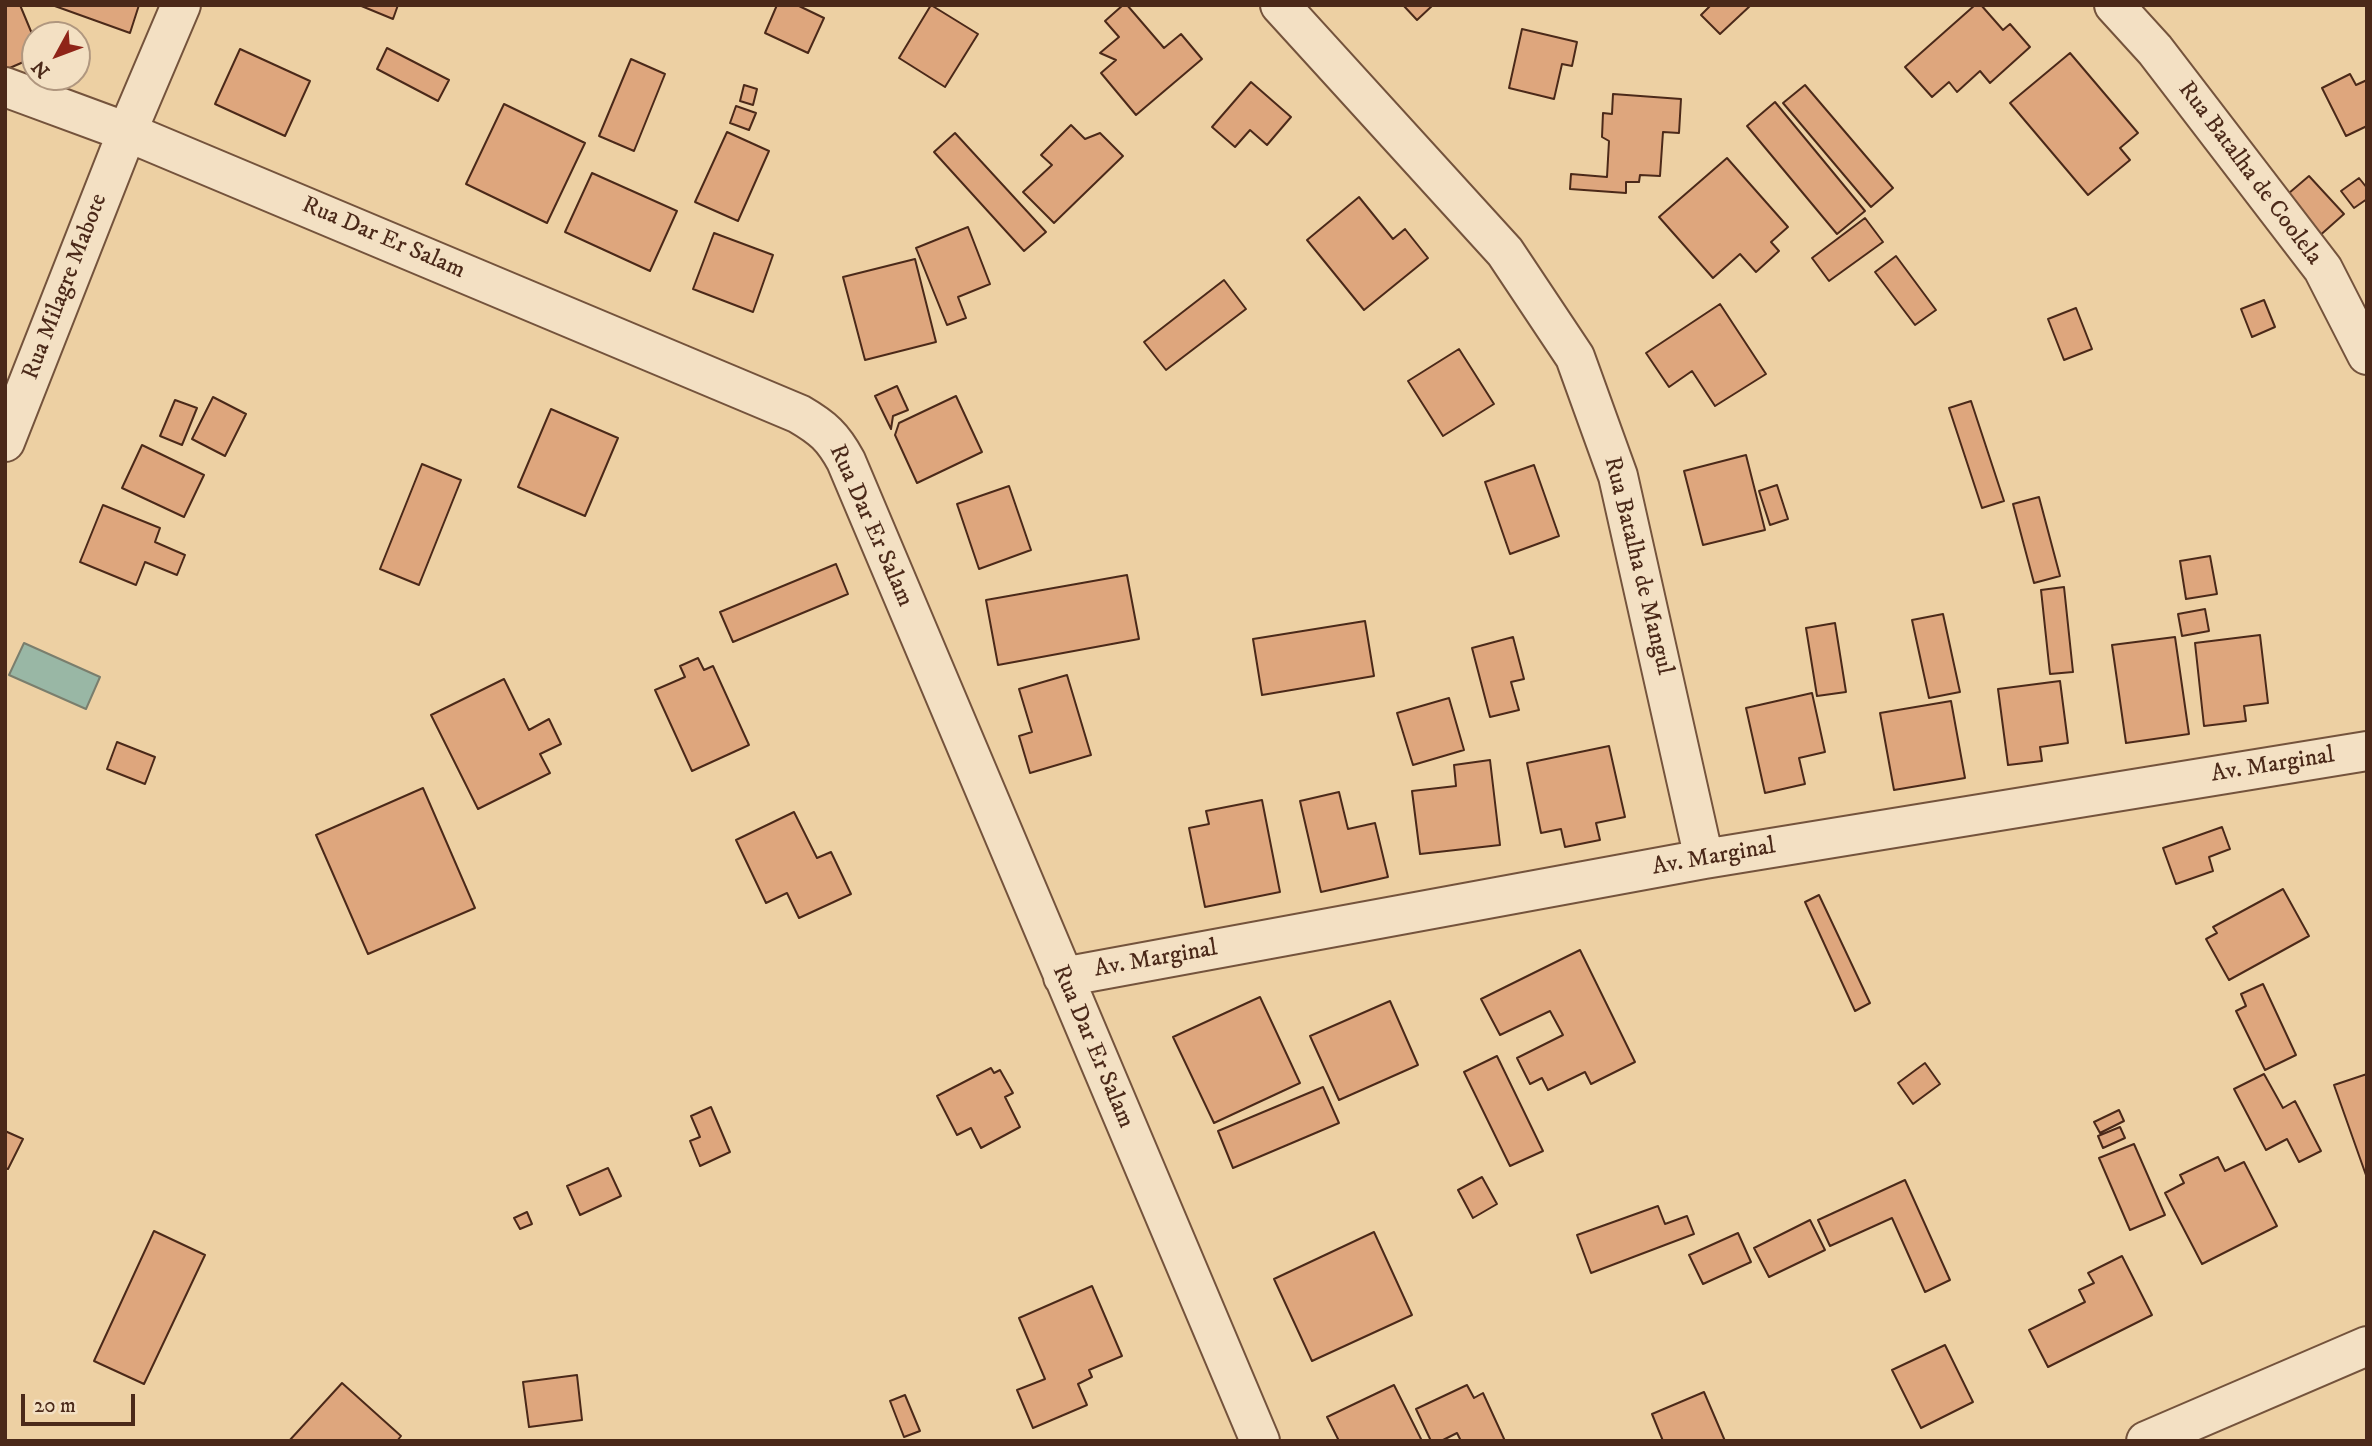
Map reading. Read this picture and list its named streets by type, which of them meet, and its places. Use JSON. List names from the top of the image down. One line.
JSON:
{"streets":{"street":["Rua Batalha de Coolela","Rua Dar Er Salam","Rua Milagre Mabote","Rua Batalha de Mangul","Av. Marginal"]},"crossings":[["Rua Dar Er Salam","Rua Milagre Mabote"],["Rua Dar Er Salam","Av. Marginal"],["Rua Batalha de Mangul","Av. Marginal"]],"scale_bar":"20 m","north":"bottom left"}
